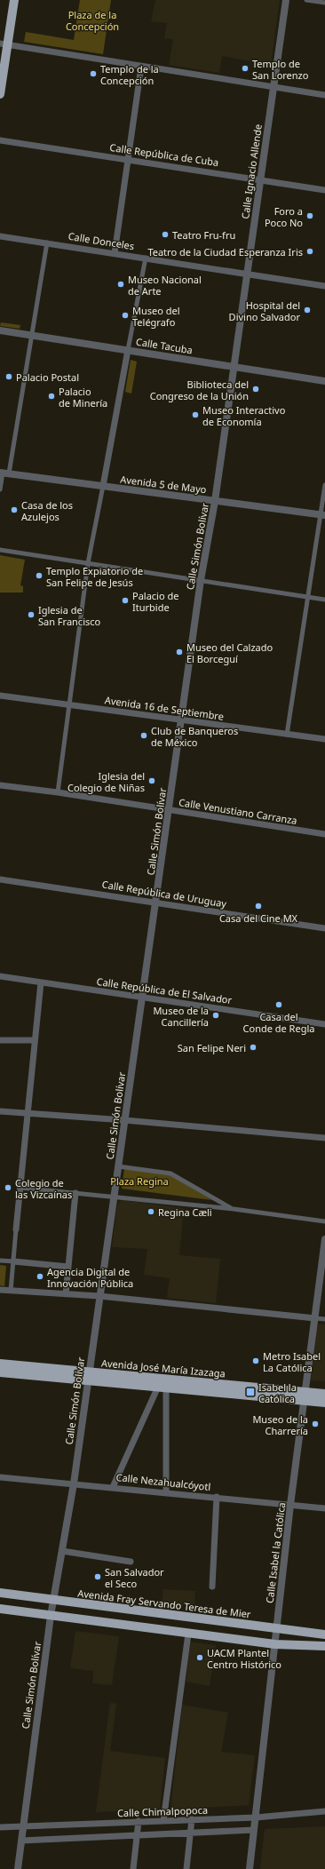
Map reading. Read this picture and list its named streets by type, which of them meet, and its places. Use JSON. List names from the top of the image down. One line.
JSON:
{"streets":{"main road":["Avenida José María Izazaga","Avenida Fray Servando Teresa de Mier"],"street":["Calle República de Cuba","Calle Ignacio Allende","Calle Donceles","Calle Tacuba","Avenida 5 de Mayo","Calle Simón Bolívar","Avenida 16 de Septiembre","Calle Venustiano Carranza","Calle República de Uruguay","Calle República de El Salvador","Calle Nezahualcóyotl","Calle Isabel la Católica","Calle Chimalpopoca"]},"crossings":[["Calle República de Cuba","Calle Ignacio Allende"],["Calle Ignacio Allende","Calle Donceles"],["Calle Ignacio Allende","Calle Tacuba"],["Calle Ignacio Allende","Calle Simón Bolívar"],["Calle Tacuba","Calle Simón Bolívar"],["Avenida 5 de Mayo","Calle Simón Bolívar"],["Calle Simón Bolívar","Avenida 16 de Septiembre"],["Calle Simón Bolívar","Calle Venustiano Carranza"],["Calle Simón Bolívar","Calle República de Uruguay"],["Calle Simón Bolívar","Calle República de El Salvador"],["Calle Simón Bolívar","Avenida José María Izazaga"],["Calle Simón Bolívar","Calle Nezahualcóyotl"],["Calle Simón Bolívar","Avenida Fray Servando Teresa de Mier"],["Calle Simón Bolívar","Calle Chimalpopoca"],["Avenida José María Izazaga","Calle Isabel la Católica"],["Calle Nezahualcóyotl","Calle Isabel la Católica"],["Calle Isabel la Católica","Avenida Fray Servando Teresa de Mier"],["Calle Isabel la Católica","Calle Chimalpopoca"]],"parks":["Plaza de la Concepción","Plaza Regina"],"places":{"other":["Templo de San Lorenzo","Templo de la Concepción","Foro a Poco No","Teatro Fru-fru","Teatro de la Ciudad Esperanza Iris","Museo Nacional de Arte","Hospital del Divino Salvador","Museo del Telégrafo","Palacio Postal","Biblioteca del Congreso de la Unión","Palacio de Minería","Museo Interactivo de Economía","Casa de los Azulejos","Templo Expiatorio de San Felipe de Jesús","Palacio de Iturbide","Iglesia de San Francisco","Museo del Calzado El Borceguí","Club de Banqueros de México","Iglesia del Colegio de Niñas","Casa del Cine MX","Casa del Conde de Regla","Museo de la Cancillería","San Felipe Neri","Colegio de las Vizcaínas","Regina Cæli","Agencia Digital de Innovación Pública","Metro Isabel La Católica","Museo de la Charrería","San Salvador el Seco","UACM Plantel Centro Histórico"],"transit":["Isabel la Católica"]}}
